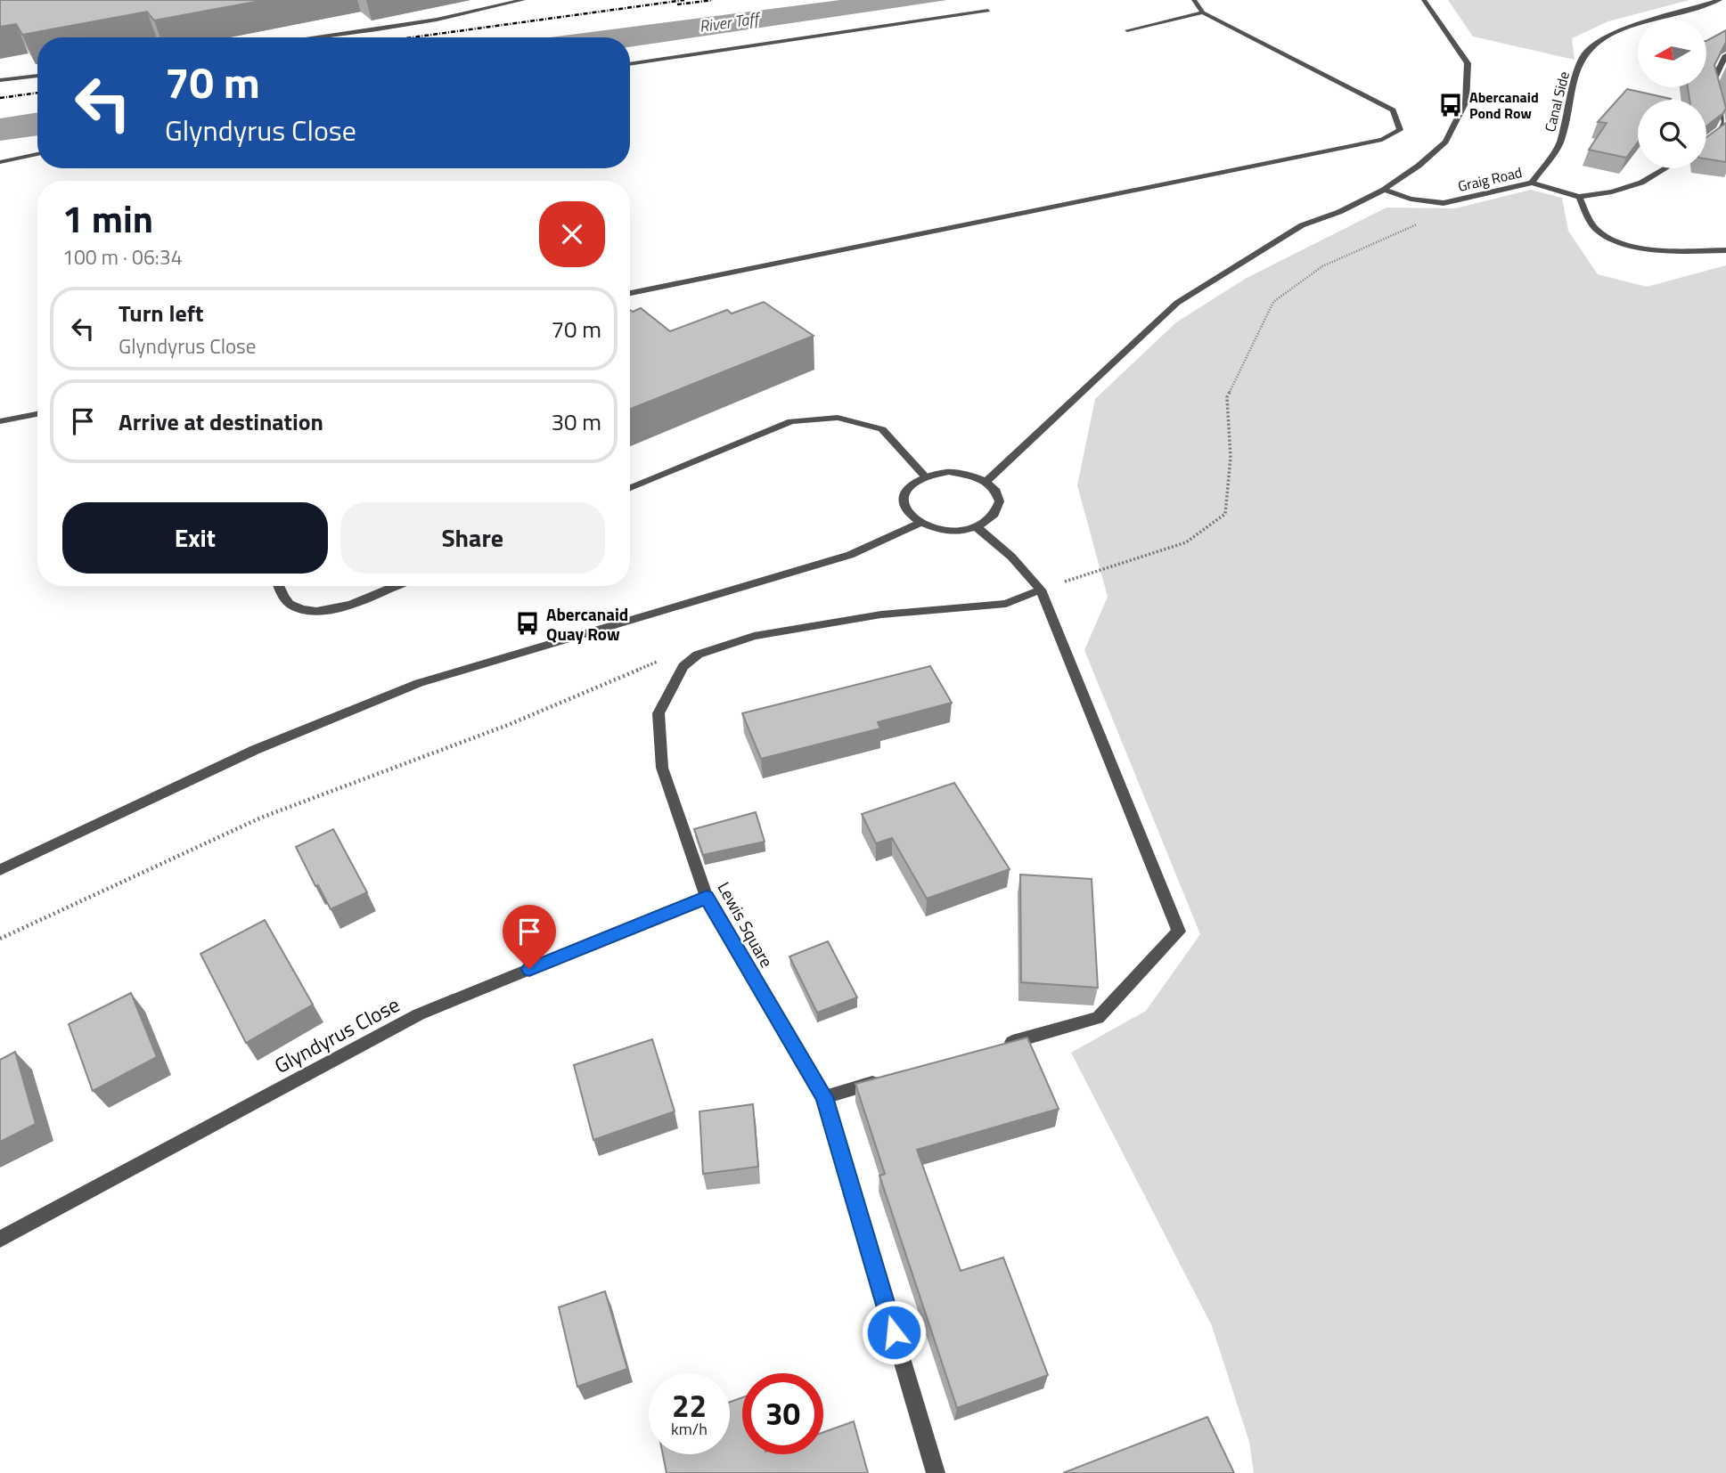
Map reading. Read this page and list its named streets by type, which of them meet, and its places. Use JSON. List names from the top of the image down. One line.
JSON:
{"streets":{"street":["Canal Side","Graig Road","Lewis Square","Glyndyrus Close"]},"crossings":[["Canal Side","Graig Road"],["Lewis Square","Glyndyrus Close"]],"water":["River Taff"],"places":{"bus stop":["Abercanaid Pond Row","Abercanaid Quay Row"]},"north":"left","page":{"turn":["70 m","Glyndyrus Close"],"heading":["1 min","100 m · 06:34"],"list":[{"name":"Turn left","note":"Glyndyrus Close","value":"70 m"},{"name":"Arrive at destination","value":"30 m"}],"buttons":["Exit","Share"],"speed":"22 km/h","limit":"30"}}
